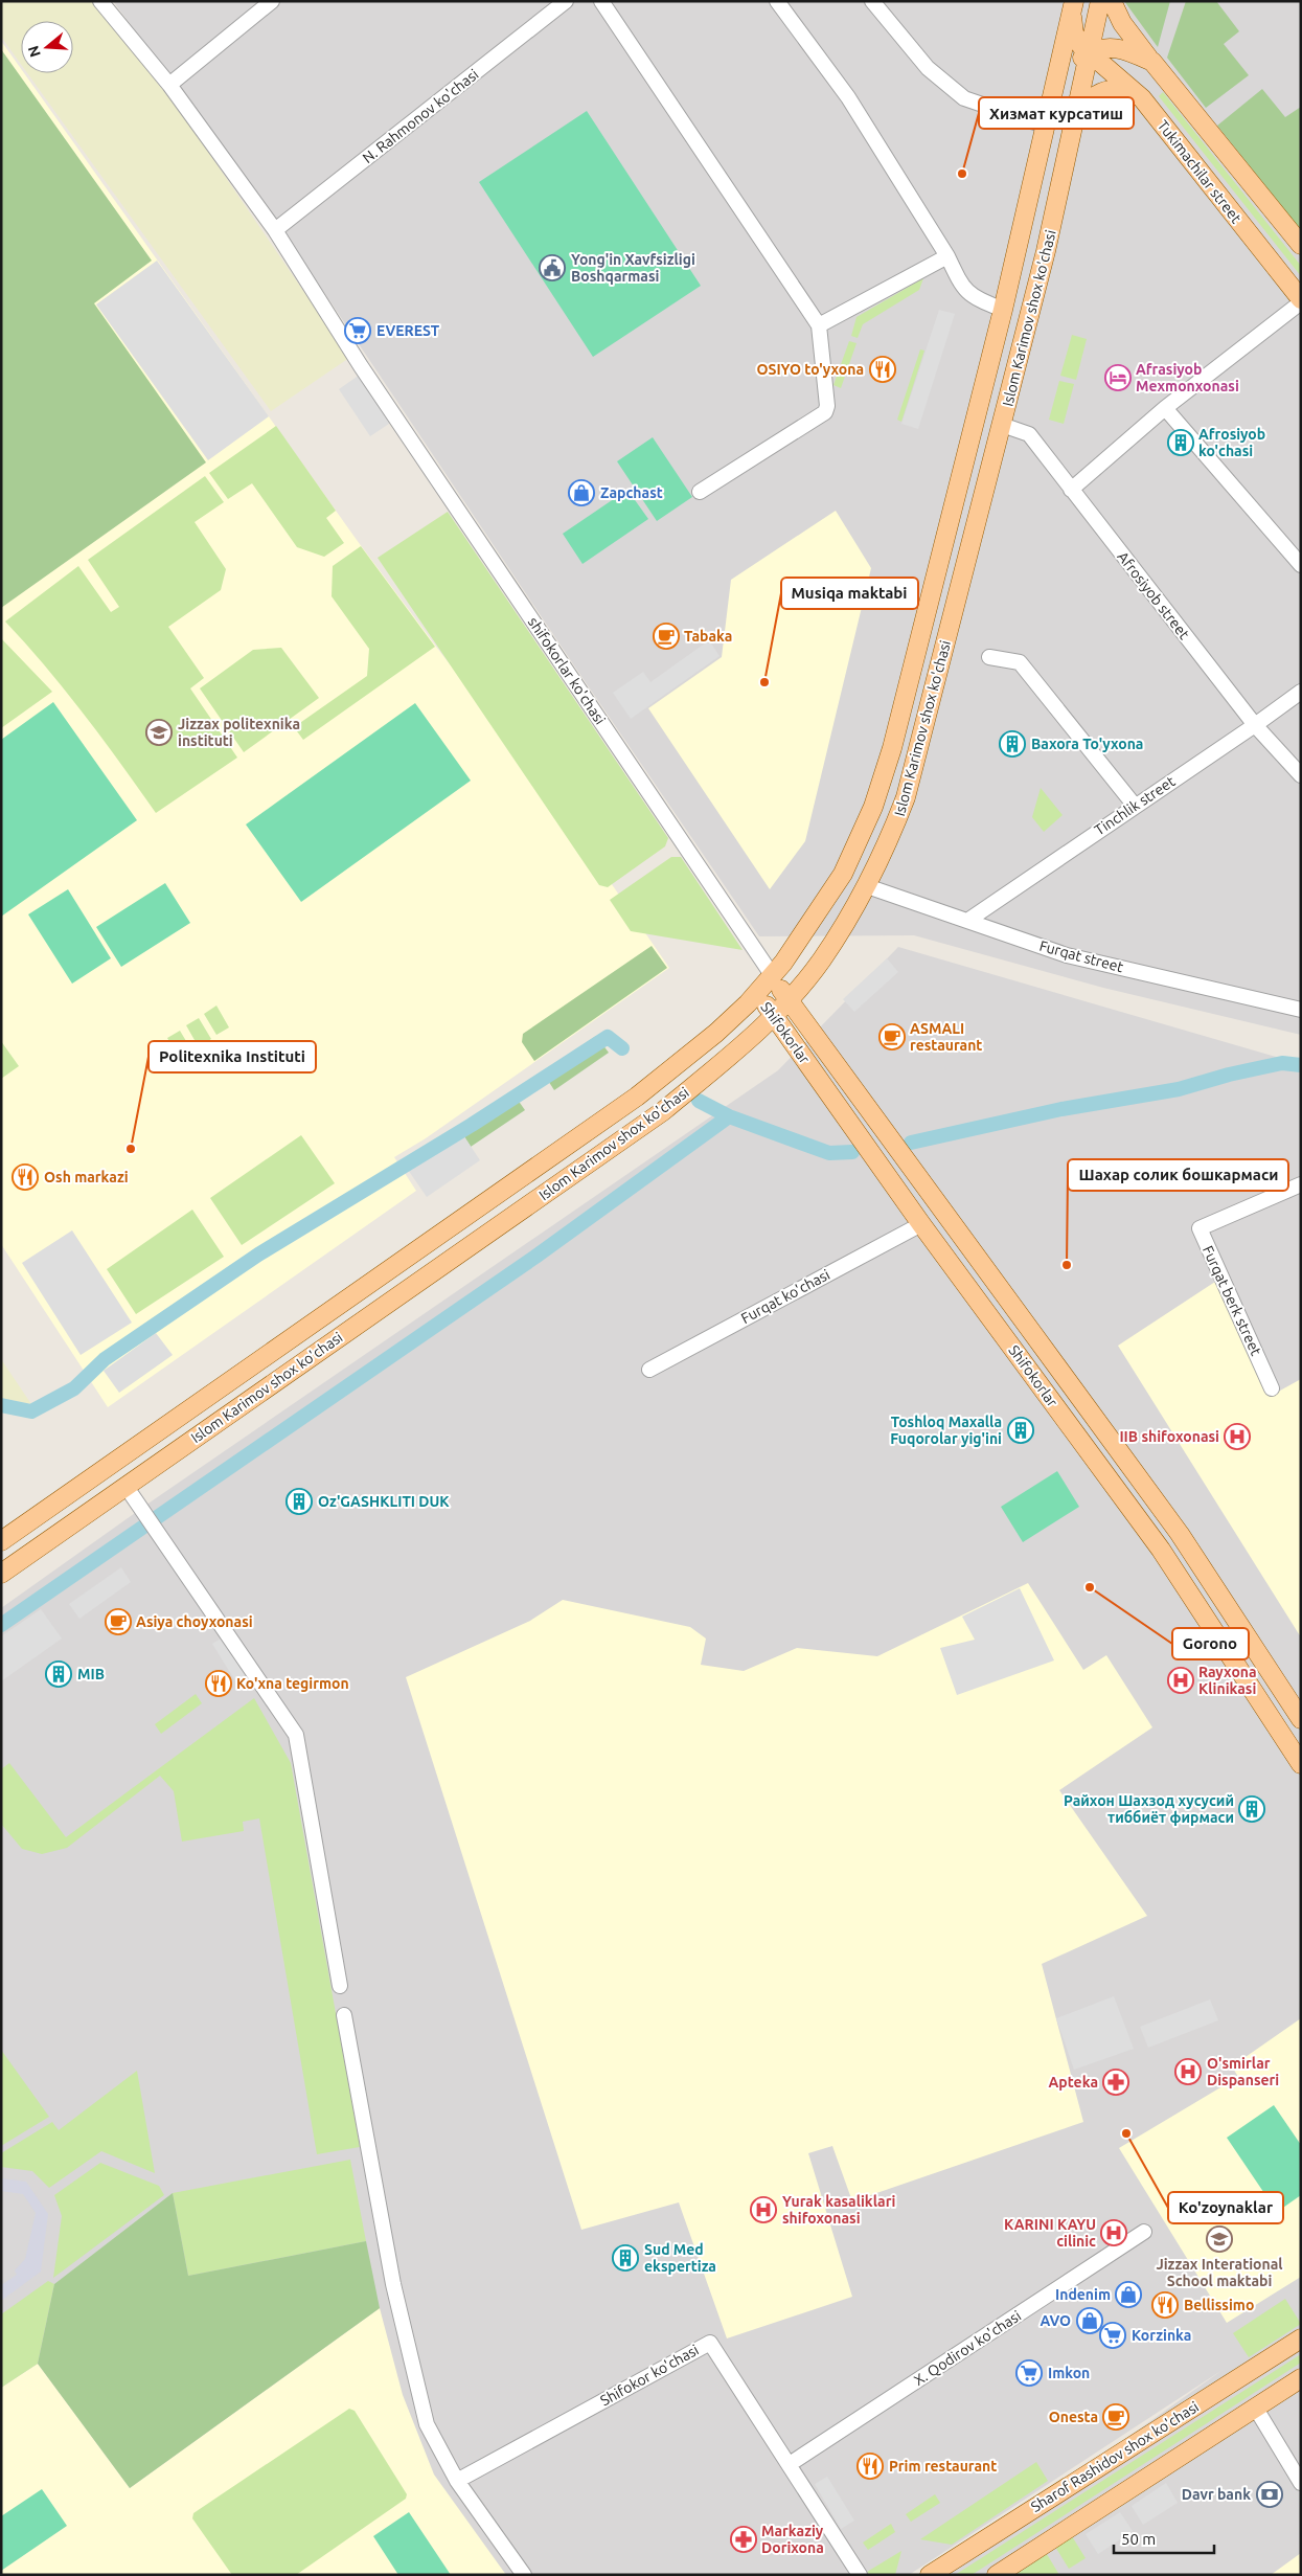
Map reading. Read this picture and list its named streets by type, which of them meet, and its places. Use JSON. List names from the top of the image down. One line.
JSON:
{"streets":{"main road":["Tukimachilar street","Islom Karimov shox ko'chasi","Shifokorlar","Sharof Rashidov shox ko'chasi"],"street":["N. Rahmonov ko'chasi","Afrosiyob street","shifokorlar ko'chasi","Tinchlik street","Furqat street","Furqat ko'chasi","Furqat berk street","X. Qodirov ko'chasi","Shifokor ko'chasi"]},"crossings":[["N. Rahmonov ko'chasi","shifokorlar ko'chasi"],["Tukimachilar street","Islom Karimov shox ko'chasi"],["Islom Karimov shox ko'chasi","Afrosiyob street"],["Islom Karimov shox ko'chasi","shifokorlar ko'chasi"],["Islom Karimov shox ko'chasi","Furqat street"],["Islom Karimov shox ko'chasi","Shifokorlar"],["Afrosiyob street","Tinchlik street"],["shifokorlar ko'chasi","Shifokorlar"],["Tinchlik street","Furqat street"],["Shifokorlar","Furqat ko'chasi"],["X. Qodirov ko'chasi","Shifokor ko'chasi"]],"places":{"other":["Хизмат курсатиш","Musiqa maktabi","Politexnika Instituti","Шахар солик бошкармаси","Gorono","Ko'zoynaklar"],"public building":["Yong'in Xavfsizligi Boshqarmasi"],"supermarket":["EVEREST","Korzinka","Imkon"],"restaurant":["OSIYO to'yxona","Osh markazi","Ko'xna tegirmon","Bellissimo","Prim restaurant"],"hotel":["Afrasiyob Mexmonxonasi"],"building":["Afrosiyob ko'chasi","Baxora To'yxona","Toshloq Maxalla Fuqorolar yig'ini","Oz'GASHKLITI DUK","MIB","Райхон Шахзод хусусий тиббиёт фирмаси","Sud Med ekspertiza"],"shop":["Zapchast","Indenim","AVO"],"cafe":["Tabaka","ASMALI restaurant","Asiya choyxonasi","Onesta"],"school or university":["Jizzax politexnika instituti","Jizzax Interational School maktabi"],"hospital":["IIB shifoxonasi","Rayxona Klinikasi","O'smirlar Dispanseri","Yurak kasaliklari shifoxonasi","KARINI KAYU cilinic"],"pharmacy":["Apteka","Markaziy Dorixona"],"bank":["Davr bank"]},"scale_bar":"50 m","north":"left"}
